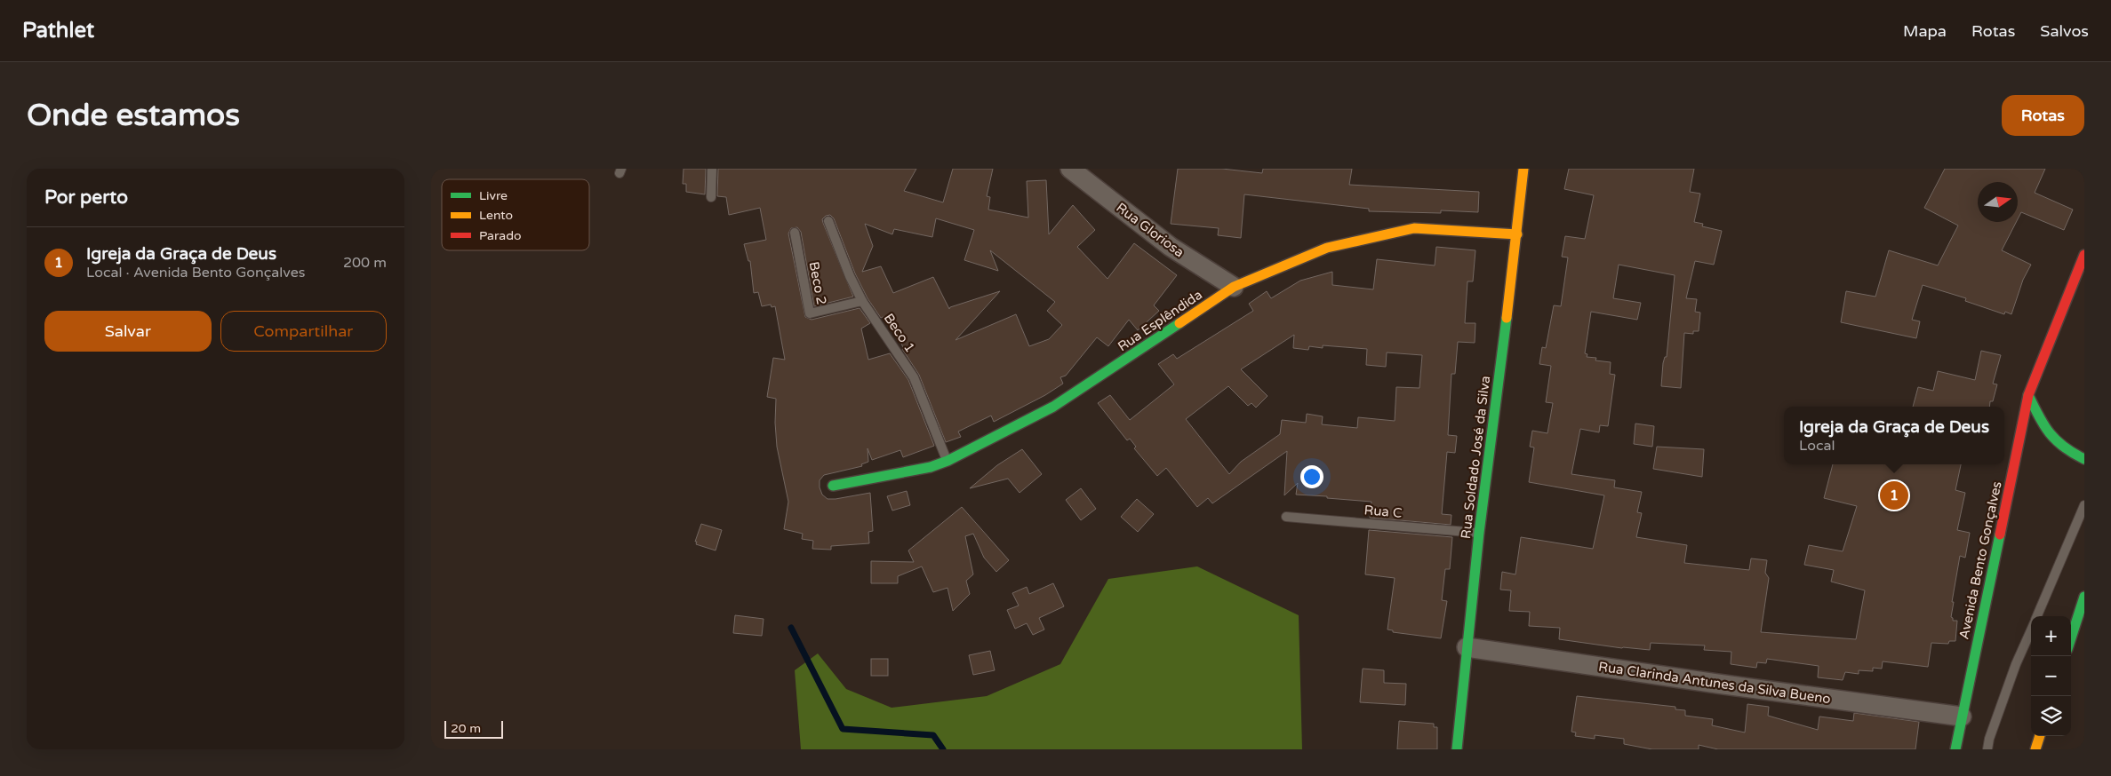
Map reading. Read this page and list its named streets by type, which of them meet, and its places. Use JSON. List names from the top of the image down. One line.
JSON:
{"streets":{"street":["Rua Gloriosa","Rua Esplêndida","Rua Soldado José da Silva","Avenida Bento Gonçalves","Rua Clarinda Antunes da Silva Bueno"],"lane":["Beco 2","Beco 1","Rua C"]},"crossings":[["Rua Gloriosa","Rua Esplêndida"],["Beco 2","Beco 1"],["Rua Esplêndida","Beco 1"],["Rua Esplêndida","Rua Soldado José da Silva"],["Rua Soldado José da Silva","Rua C"],["Rua Soldado José da Silva","Rua Clarinda Antunes da Silva Bueno"],["Avenida Bento Gonçalves","Rua Clarinda Antunes da Silva Bueno"]],"legend":["Livre","Lento","Parado"],"scale_bar":"20 m","north":"right","page":{"header":"Pathlet","nav":["Mapa","Rotas","Salvos"],"buttons":["Rotas",["Salvar","Compartilhar"]],"title":"Onde estamos","heading":"Por perto","list":[{"mark":"1","name":"Igreja da Graça de Deus","note":"Local · Avenida Bento Gonçalves","value":"200 m"}],"popup":["Igreja da Graça de Deus","Local"],"pins":"1","map_buttons":["+","−"],"scale":"20 m"}}
